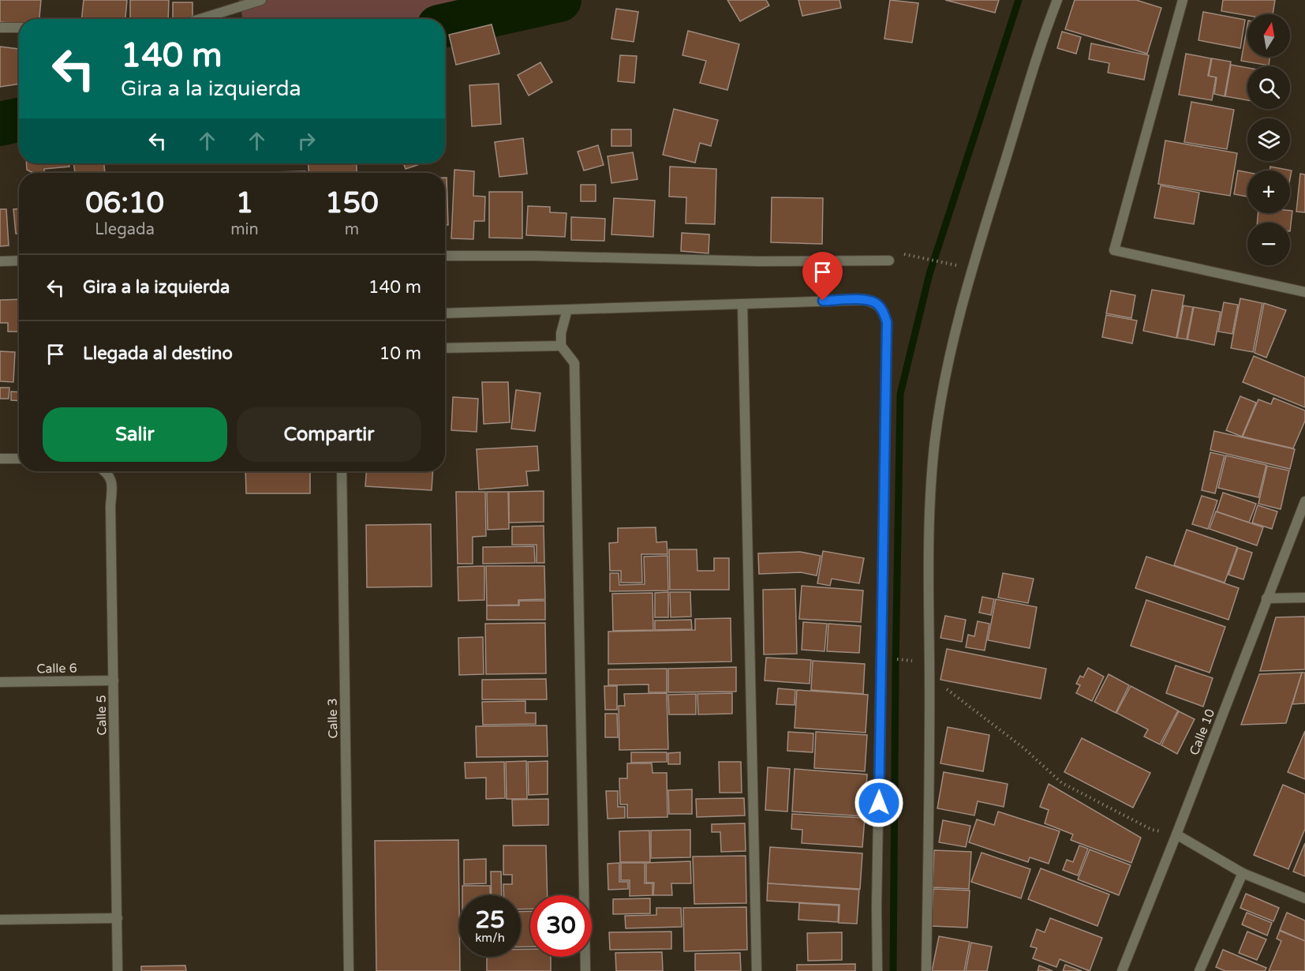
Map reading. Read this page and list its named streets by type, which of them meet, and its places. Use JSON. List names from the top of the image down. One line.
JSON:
{"streets":{"street":["Calle 6","Calle 5","Calle 3","Calle 10"]},"crossings":[["Calle 6","Calle 5"]],"north":"top","page":{"map_buttons":["+","−"],"turn":["140 m","Gira a la izquierda"],"eta":["06:10","Llegada","1","min","150","m"],"list":[{"name":"Gira a la izquierda","value":"140 m"},{"name":"Llegada al destino","value":"10 m"}],"buttons":["Salir","Compartir"],"speed":"25 km/h","limit":"30"}}
